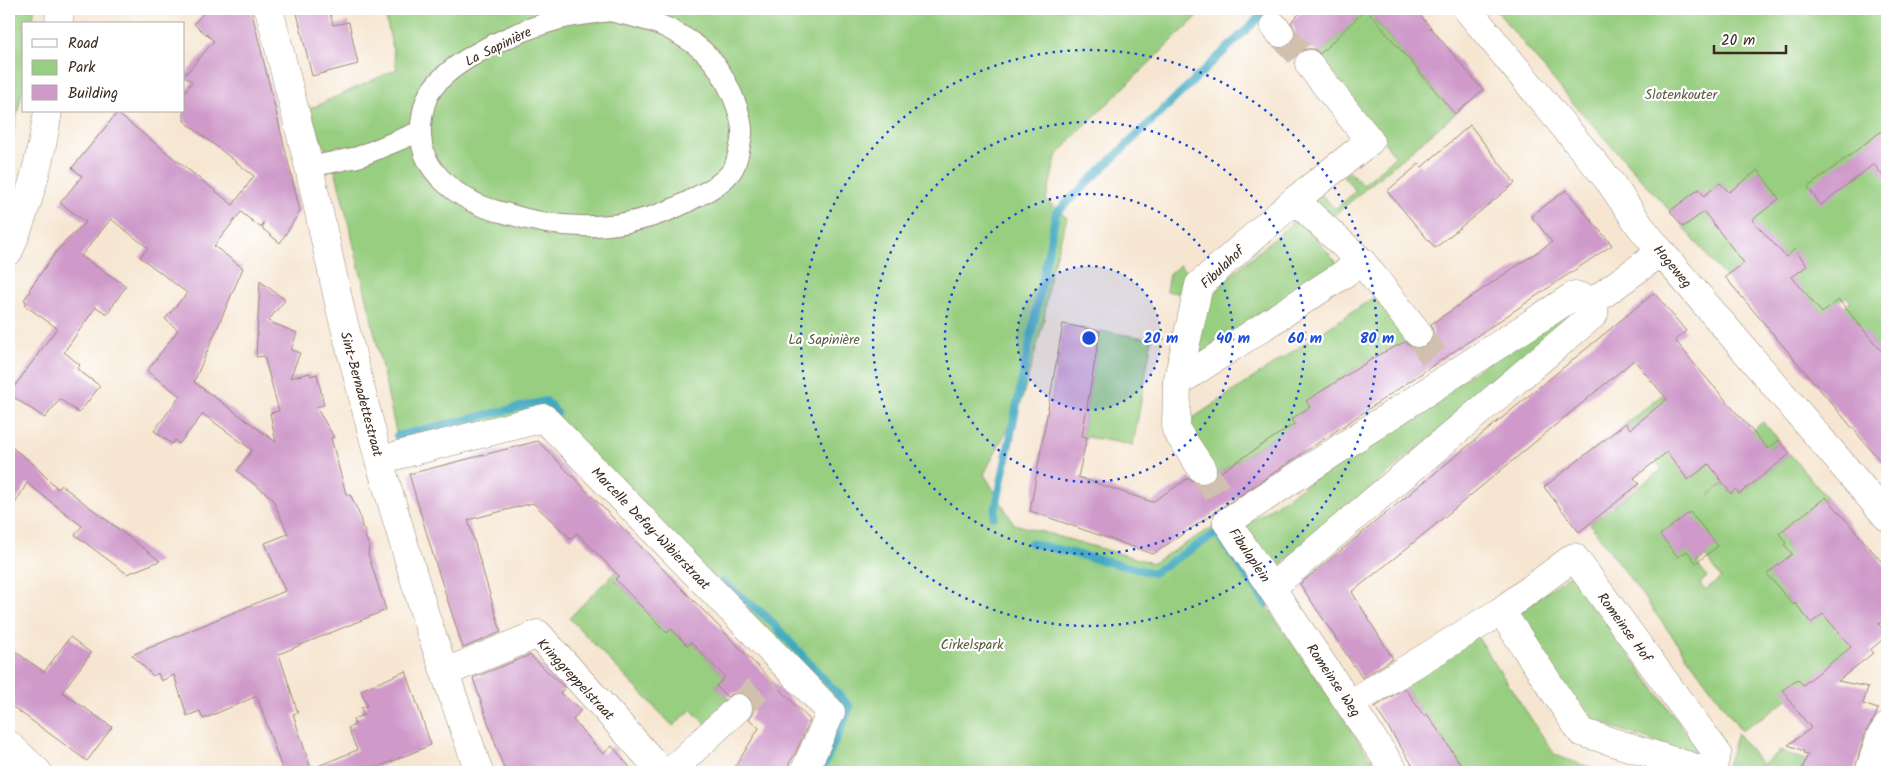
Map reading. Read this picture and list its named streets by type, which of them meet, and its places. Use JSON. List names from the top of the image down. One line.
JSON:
{"streets":{"street":["La Sapinière","Hogeweg","Fibulahof","Sint-Bernadettestraat","Marcelle Defay-Wibierstraat","Fibulaplein","Romeinse Hof","Kringgreppelstraat","Romeinse Weg"]},"crossings":[["Sint-Bernadettestraat","Marcelle Defay-Wibierstraat"],["Sint-Bernadettestraat","Kringgreppelstraat"],["Fibulaplein","Romeinse Weg"],["Romeinse Hof","Romeinse Weg"]],"parks":["Slotenkouter","La Sapinière","Cirkelspark"],"legend":["Road","Park","Building"],"scale_bar":"20 m","rings":["20 m","40 m","60 m","80 m"]}
